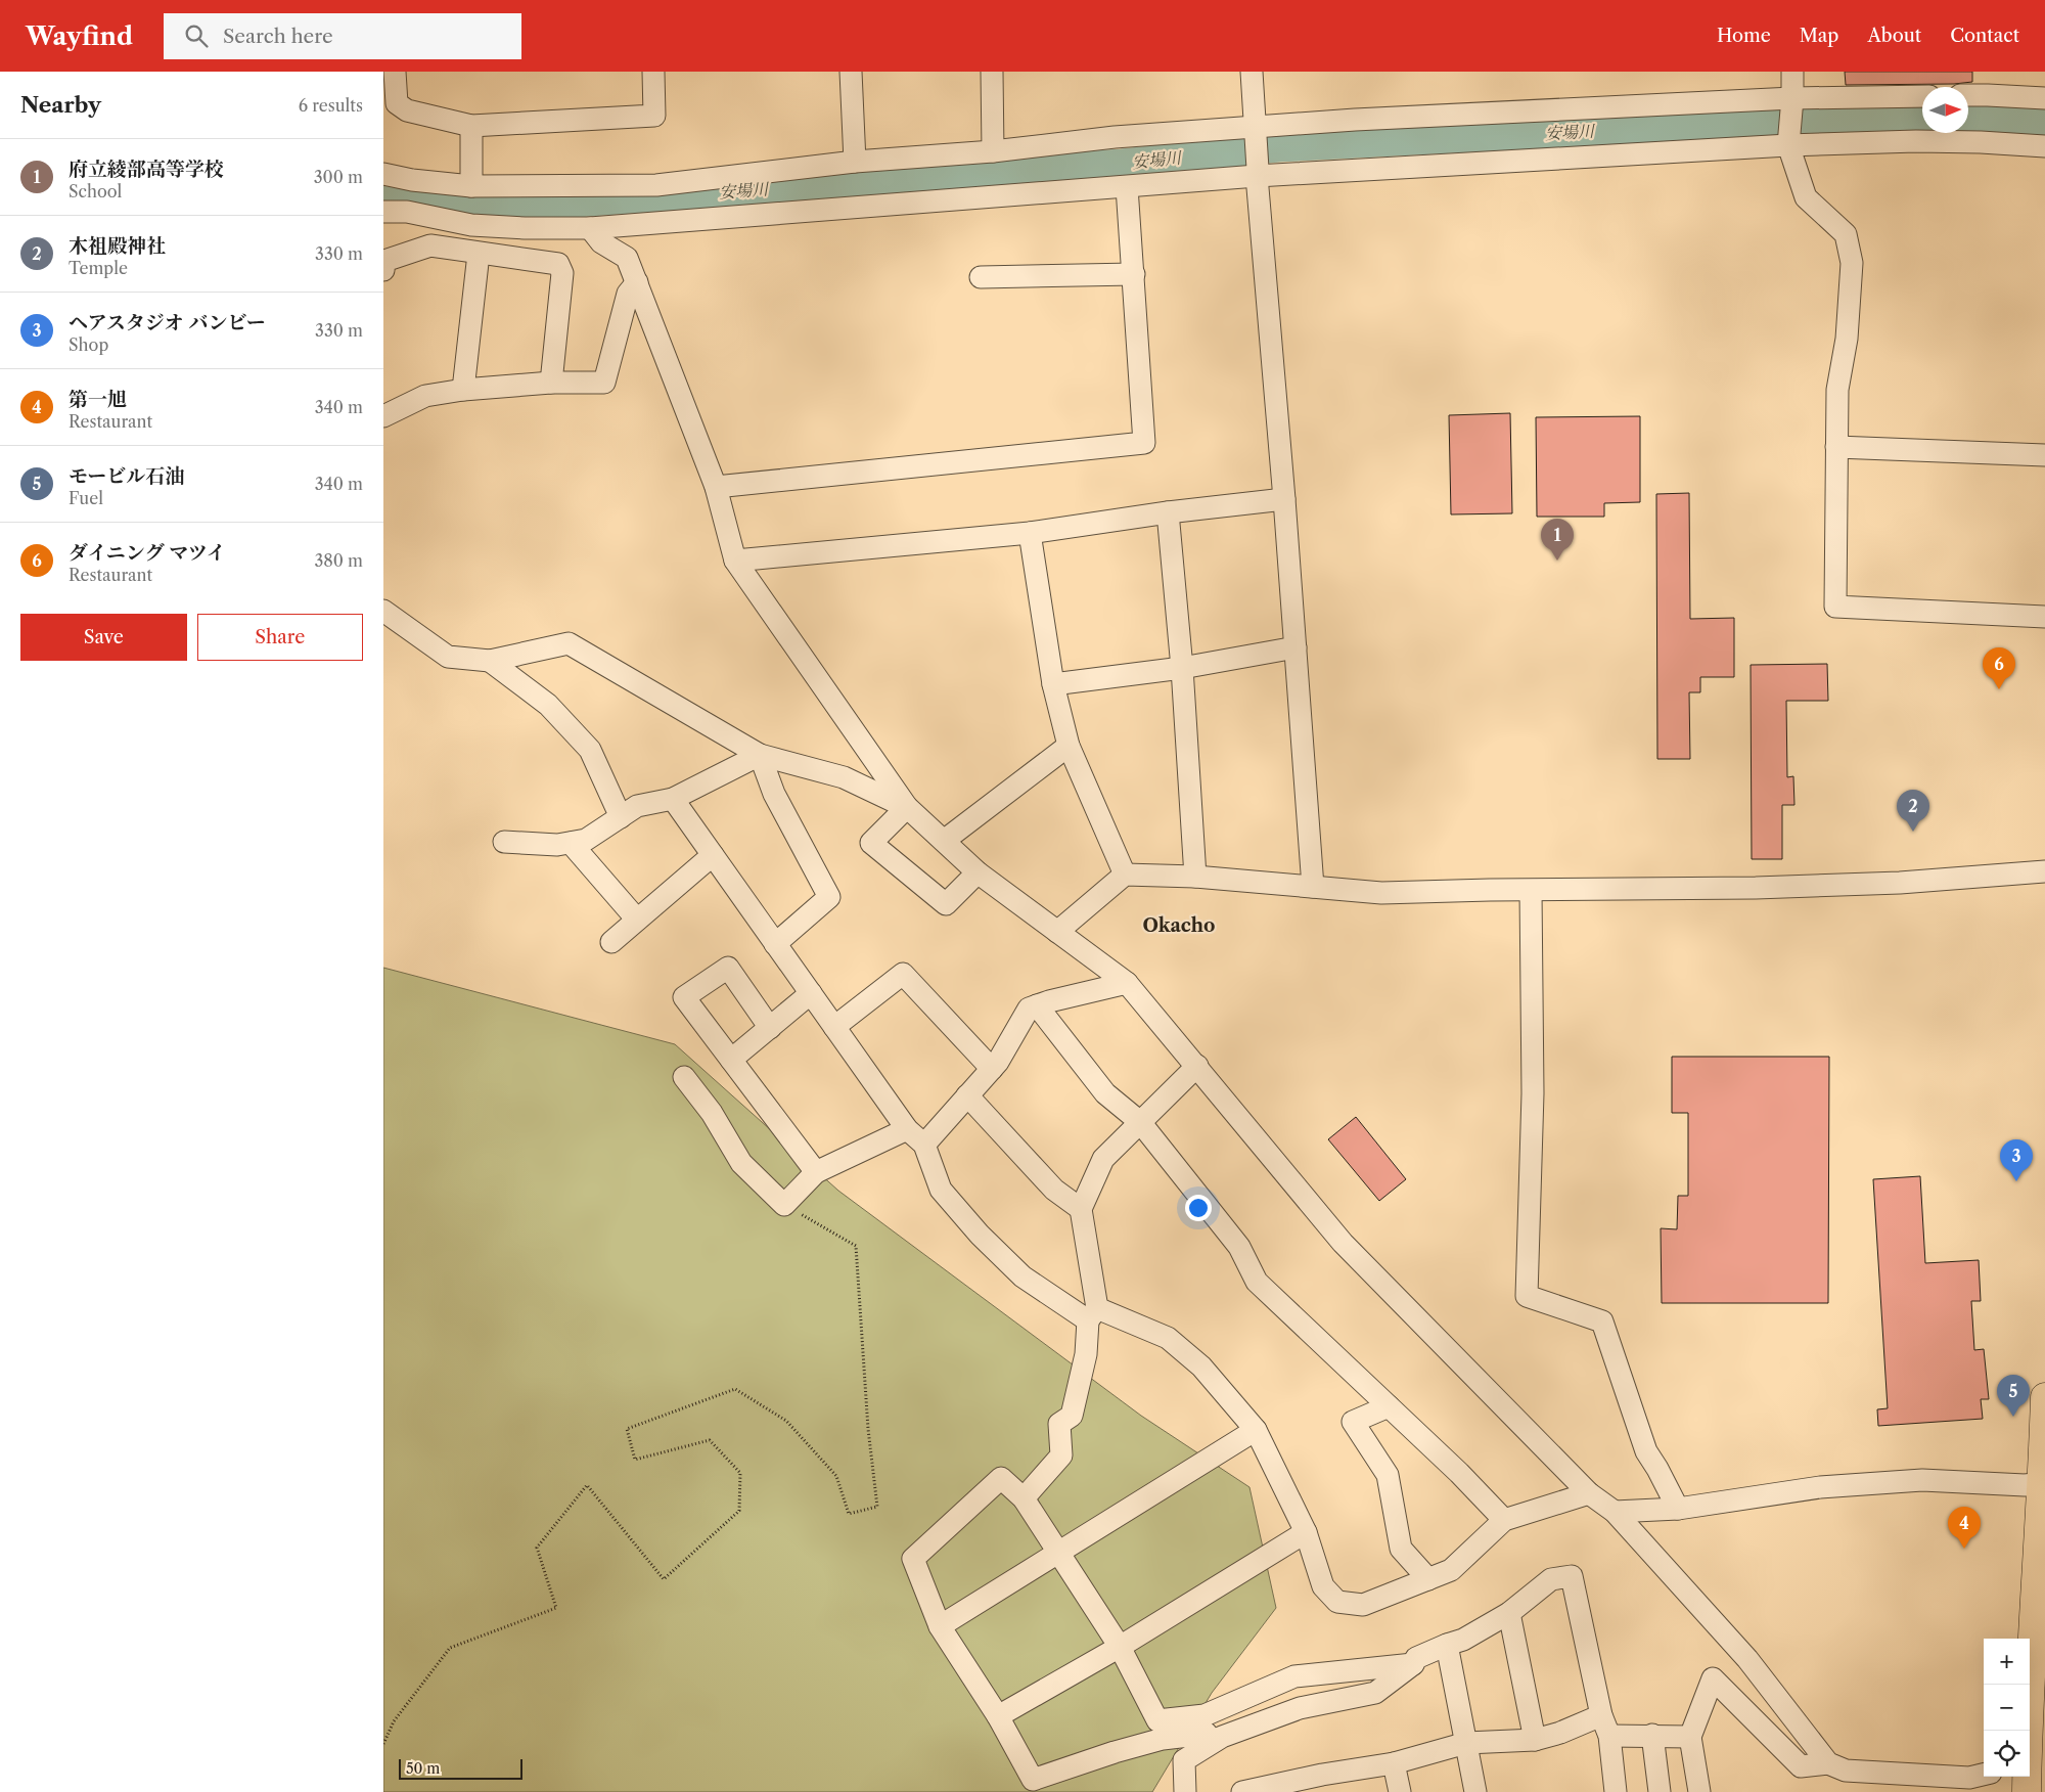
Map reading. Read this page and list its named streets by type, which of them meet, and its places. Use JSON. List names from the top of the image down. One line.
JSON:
{"districts":["Okacho"],"water":["安場川"],"scale_bar":"50 m","north":"right","page":{"header":"Wayfind","search":"Search here","nav":["Home","Map","About","Contact"],"heading":["Nearby","6 results"],"list":[{"mark":"1","name":"府立綾部高等学校","note":"School","value":"300 m"},{"mark":"2","name":"木祖殿神社","note":"Temple","value":"330 m"},{"mark":"3","name":"ヘアスタジオ バンビー","note":"Shop","value":"330 m"},{"mark":"4","name":"第一旭","note":"Restaurant","value":"340 m"},{"mark":"5","name":"モービル石油","note":"Fuel","value":"340 m"},{"mark":"6","name":"ダイニング マツイ","note":"Restaurant","value":"380 m"}],"pins":["1","6","2","3","5","4"],"buttons":["Save","Share"],"map_buttons":["+","−"],"scale":"50 m"}}
